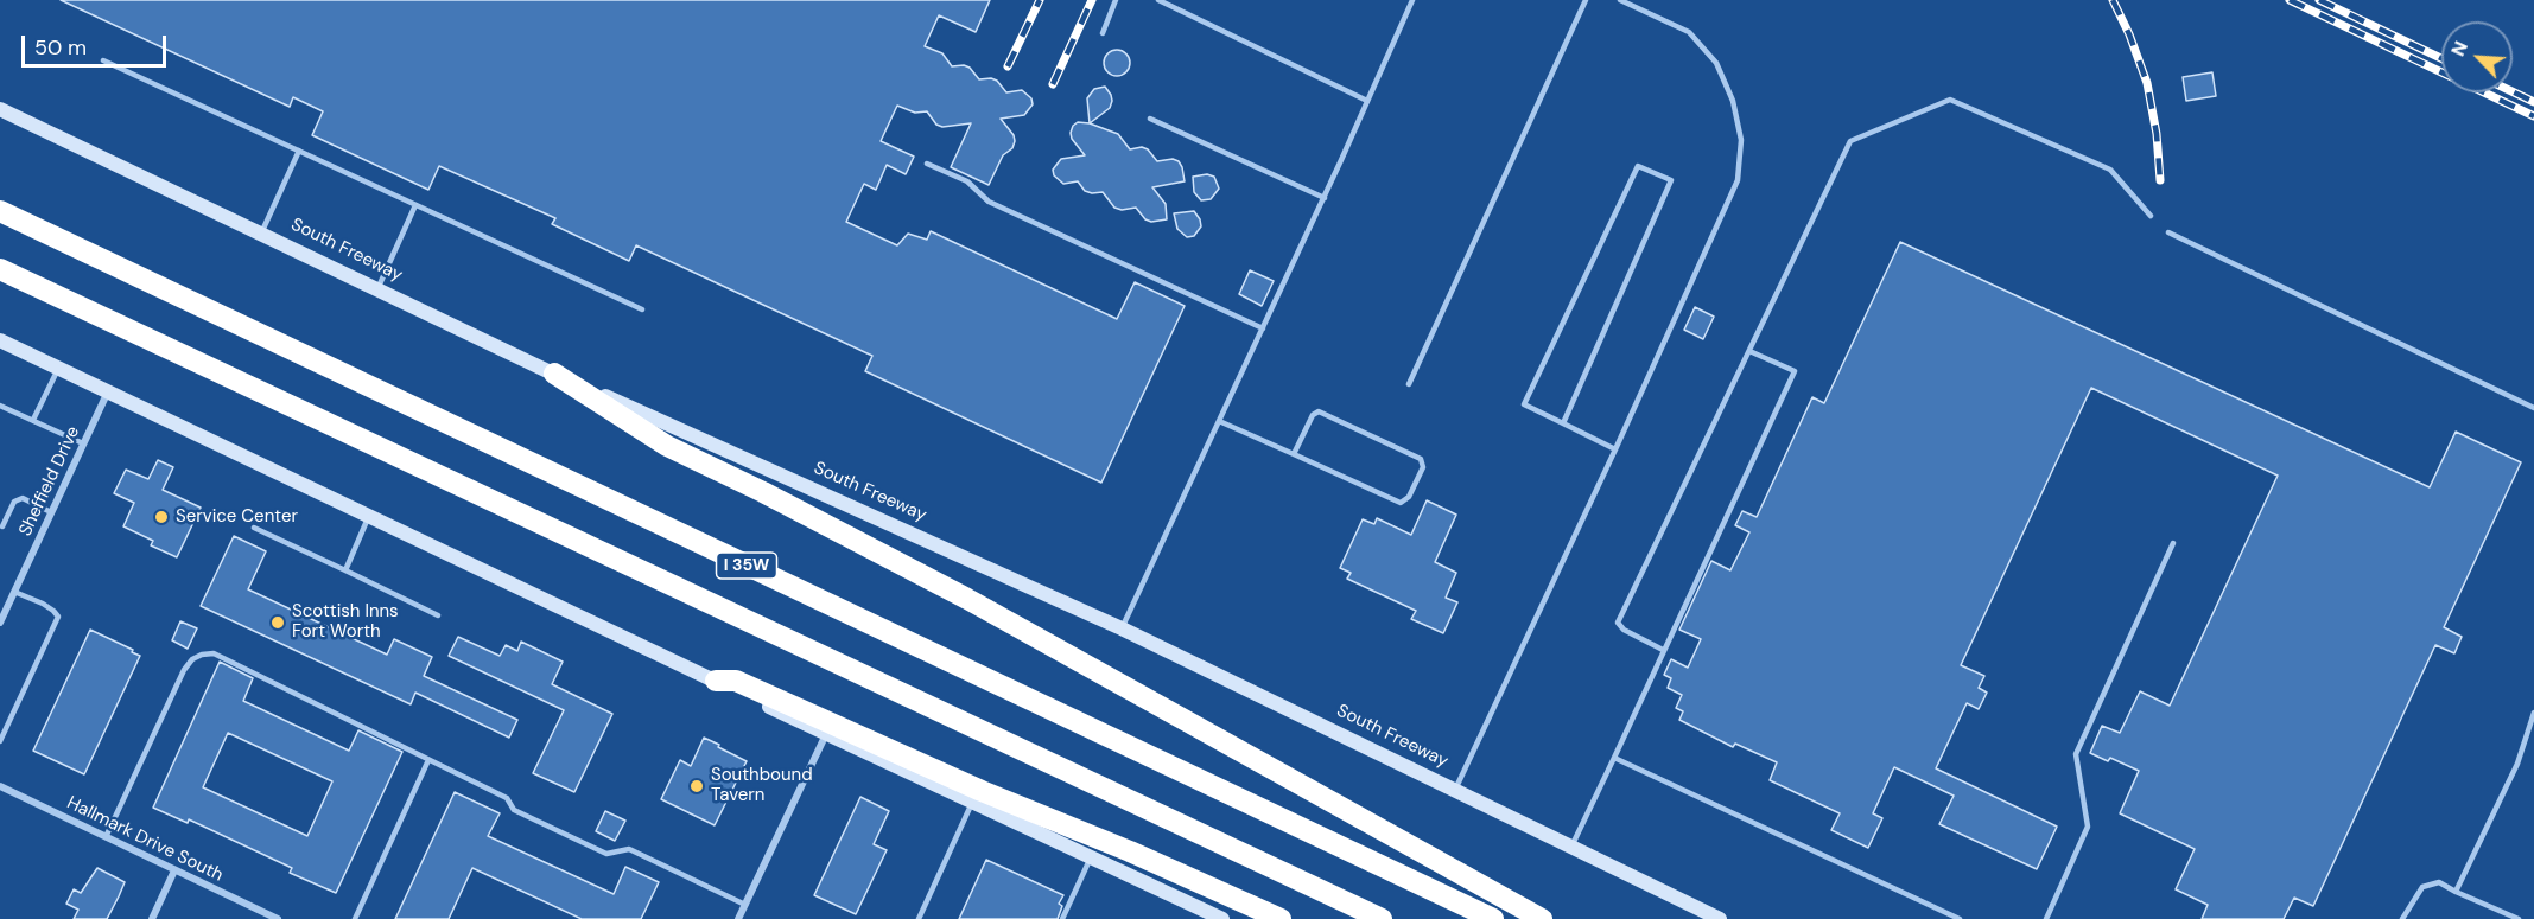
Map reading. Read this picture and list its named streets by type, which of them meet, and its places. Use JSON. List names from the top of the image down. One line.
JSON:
{"streets":{"highway":["I 35W"],"main road":["South Freeway"],"street":["Sheffield Drive","Hallmark Drive South"]},"places":["Service Center","Scottish Inns Fort Worth","Southbound Tavern"],"scale_bar":"50 m","north":"top left"}
